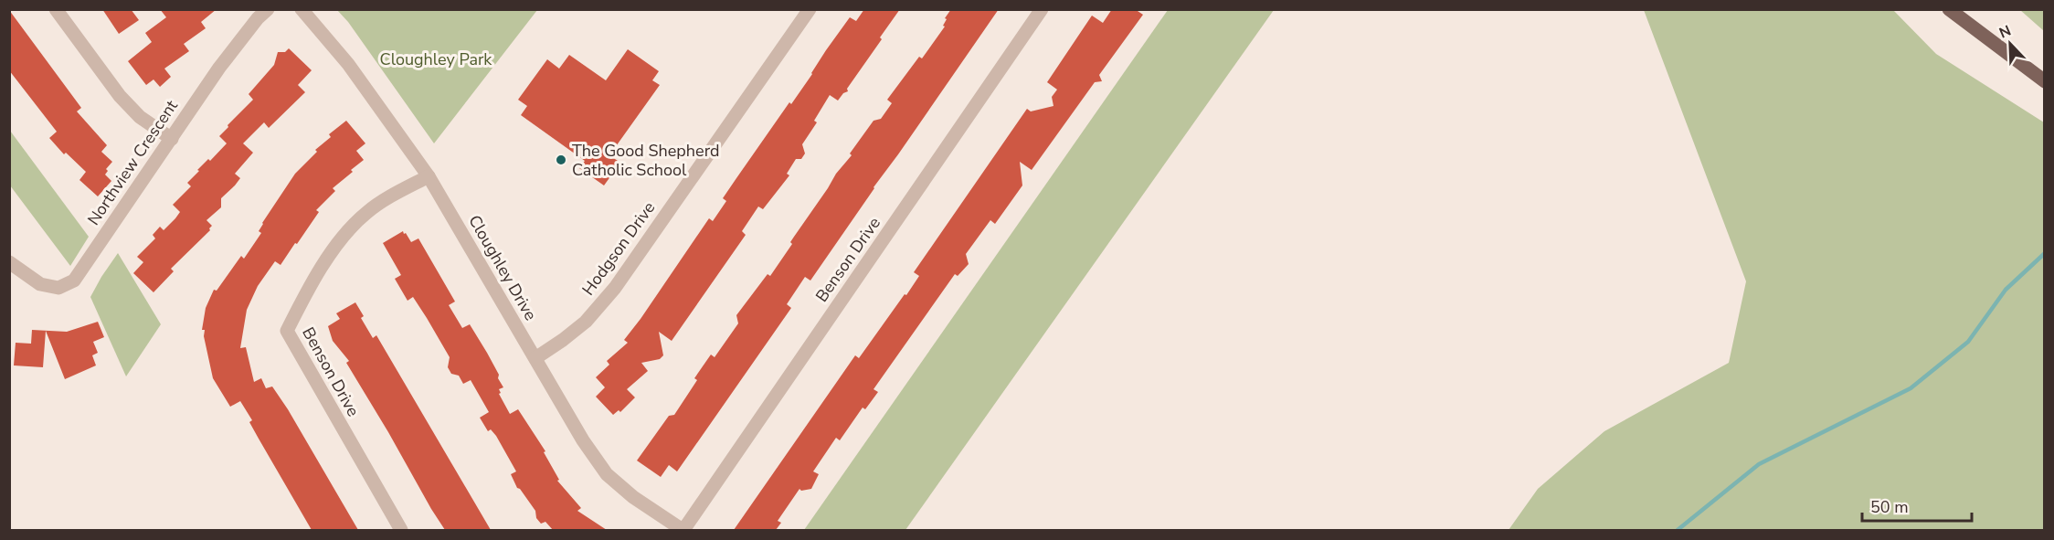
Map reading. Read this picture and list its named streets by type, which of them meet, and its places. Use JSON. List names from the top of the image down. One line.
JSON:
{"streets":{"street":["Northview Crescent","Hodgson Drive","Benson Drive","Cloughley Drive"]},"crossings":[["Hodgson Drive","Cloughley Drive"],["Benson Drive","Cloughley Drive"]],"parks":["Cloughley Park"],"places":["The Good Shepherd Catholic School"],"scale_bar":"50 m","north":"top left"}
